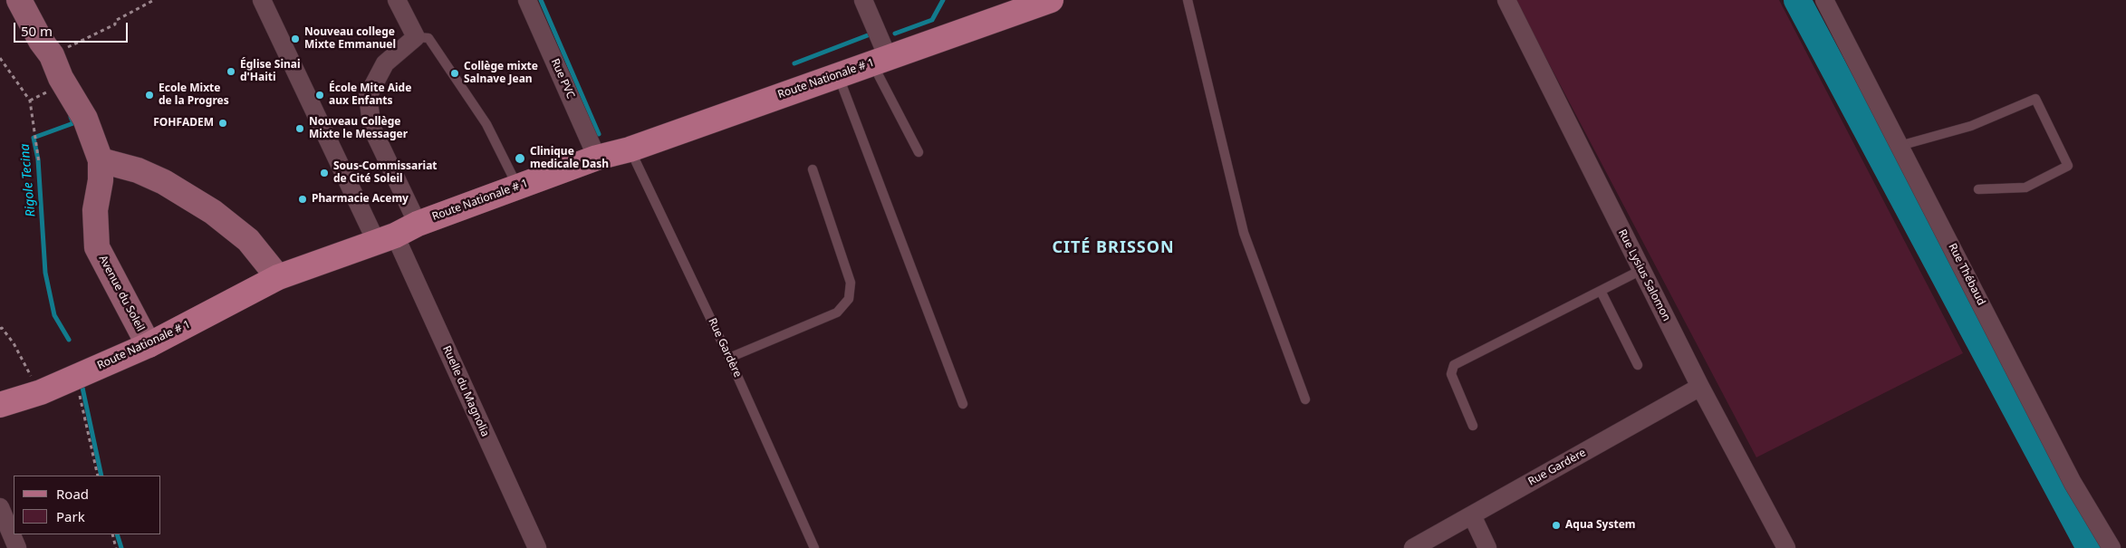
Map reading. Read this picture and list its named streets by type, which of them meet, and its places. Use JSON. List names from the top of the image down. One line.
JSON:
{"streets":{"main road":["Route Nationale # 1","Avenue du Soleil"],"street":["Rue PVC","Rue Thébaud","Rue Lysius Salomon","Rue Gardère","Ruelle du Magnolia"]},"crossings":[["Rue PVC","Route Nationale # 1"],["Route Nationale # 1","Avenue du Soleil"],["Route Nationale # 1","Rue Gardère"],["Route Nationale # 1","Ruelle du Magnolia"],["Rue Lysius Salomon","Rue Gardère"]],"districts":["CITÉ BRISSON"],"water":["Rigole Tecina"],"places":["Nouveau college Mixte Emmanuel","Église Sinai d'Haiti","Collège mixte Salnave Jean","Ecole Mixte de la Progres","École Mite Aide aux Enfants","FOHFADEM","Nouveau Collège Mixte le Messager","Clinique medicale Dash","Sous-Commissariat de Cité Soleil","Pharmacie Acemy","Aqua System"],"legend":["Road","Park"],"scale_bar":"50 m"}
